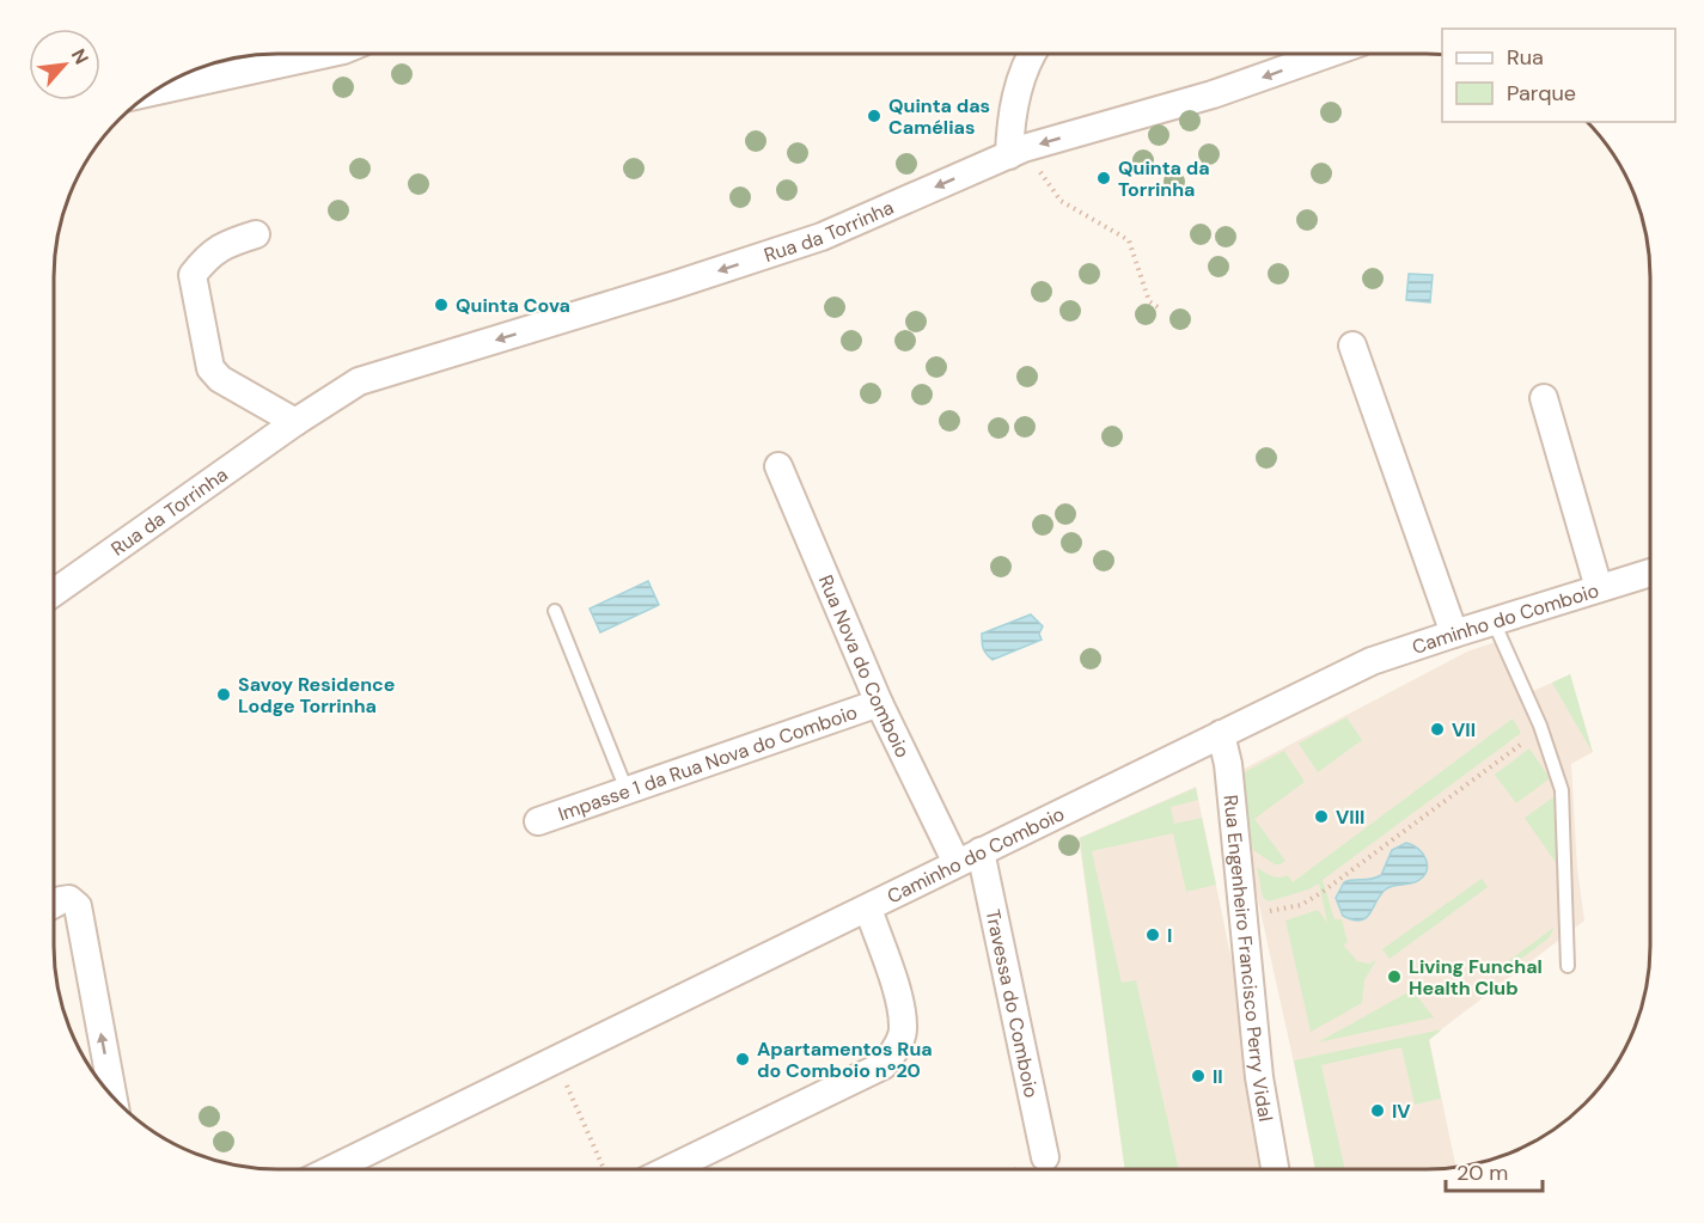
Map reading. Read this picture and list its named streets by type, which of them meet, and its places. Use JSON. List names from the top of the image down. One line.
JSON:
{"streets":{"street":["Rua da Torrinha","Caminho do Comboio","Rua Nova do Comboio","Impasse 1 da Rua Nova do Comboio","Rua Engenheiro Francisco Perry Vidal","Travessa do Comboio"]},"crossings":[["Caminho do Comboio","Rua Nova do Comboio"],["Caminho do Comboio","Rua Engenheiro Francisco Perry Vidal"],["Caminho do Comboio","Travessa do Comboio"],["Rua Nova do Comboio","Impasse 1 da Rua Nova do Comboio"],["Rua Nova do Comboio","Travessa do Comboio"]],"one_way":["Rua da Torrinha"],"places":["Quinta das Camélias","Quinta da Torrinha","Quinta Cova","Savoy Residence Lodge Torrinha","VII","VIII","I","Living Funchal Health Club","Apartamentos Rua do Comboio nº20","II","IV"],"legend":["Rua","Parque"],"scale_bar":"20 m","north":"top right"}
